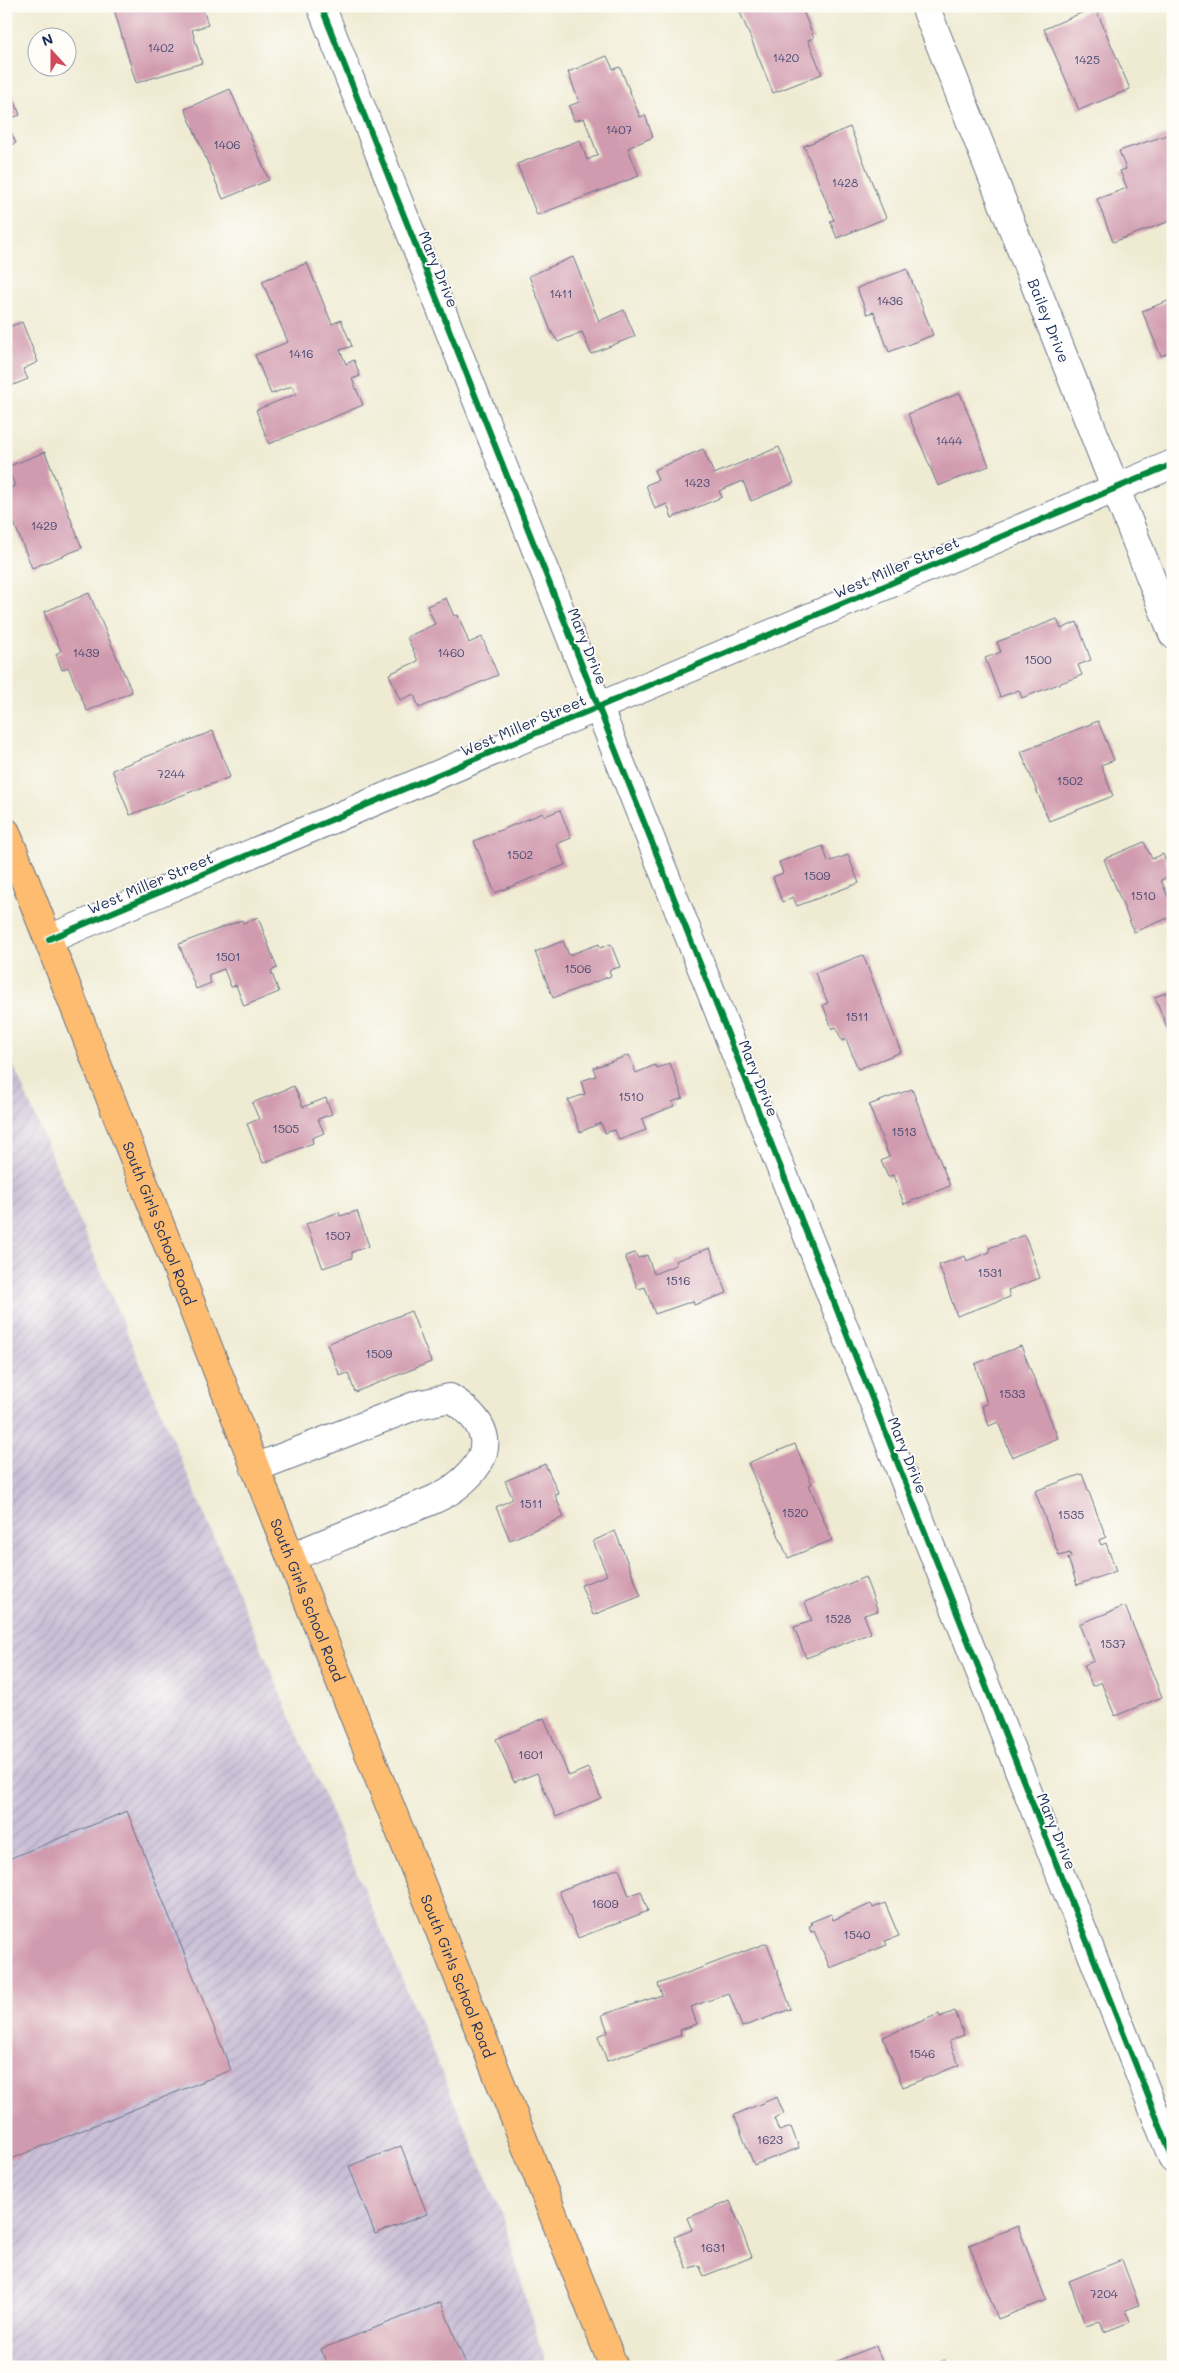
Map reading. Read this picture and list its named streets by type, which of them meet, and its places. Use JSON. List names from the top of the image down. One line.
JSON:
{"streets":{"main road":["South Girls School Road"],"street":["Mary Drive","Bailey Drive","West Miller Street"]},"crossings":[["Mary Drive","West Miller Street"],["Bailey Drive","West Miller Street"],["West Miller Street","South Girls School Road"]],"house_numbers":["1402","1420","1425","1407","1406","1428","1411","1436","1416","1444","1423","1429","1439","1460","1500","7244","1502","1502","1509","1510","1501","1506","1511","1510","1505","1513","1507","1531","1516","1509","1533","1511","1520","1535","1528","1537","1601","1609","1540","1546","1623","1631","7204"],"north":"top"}
